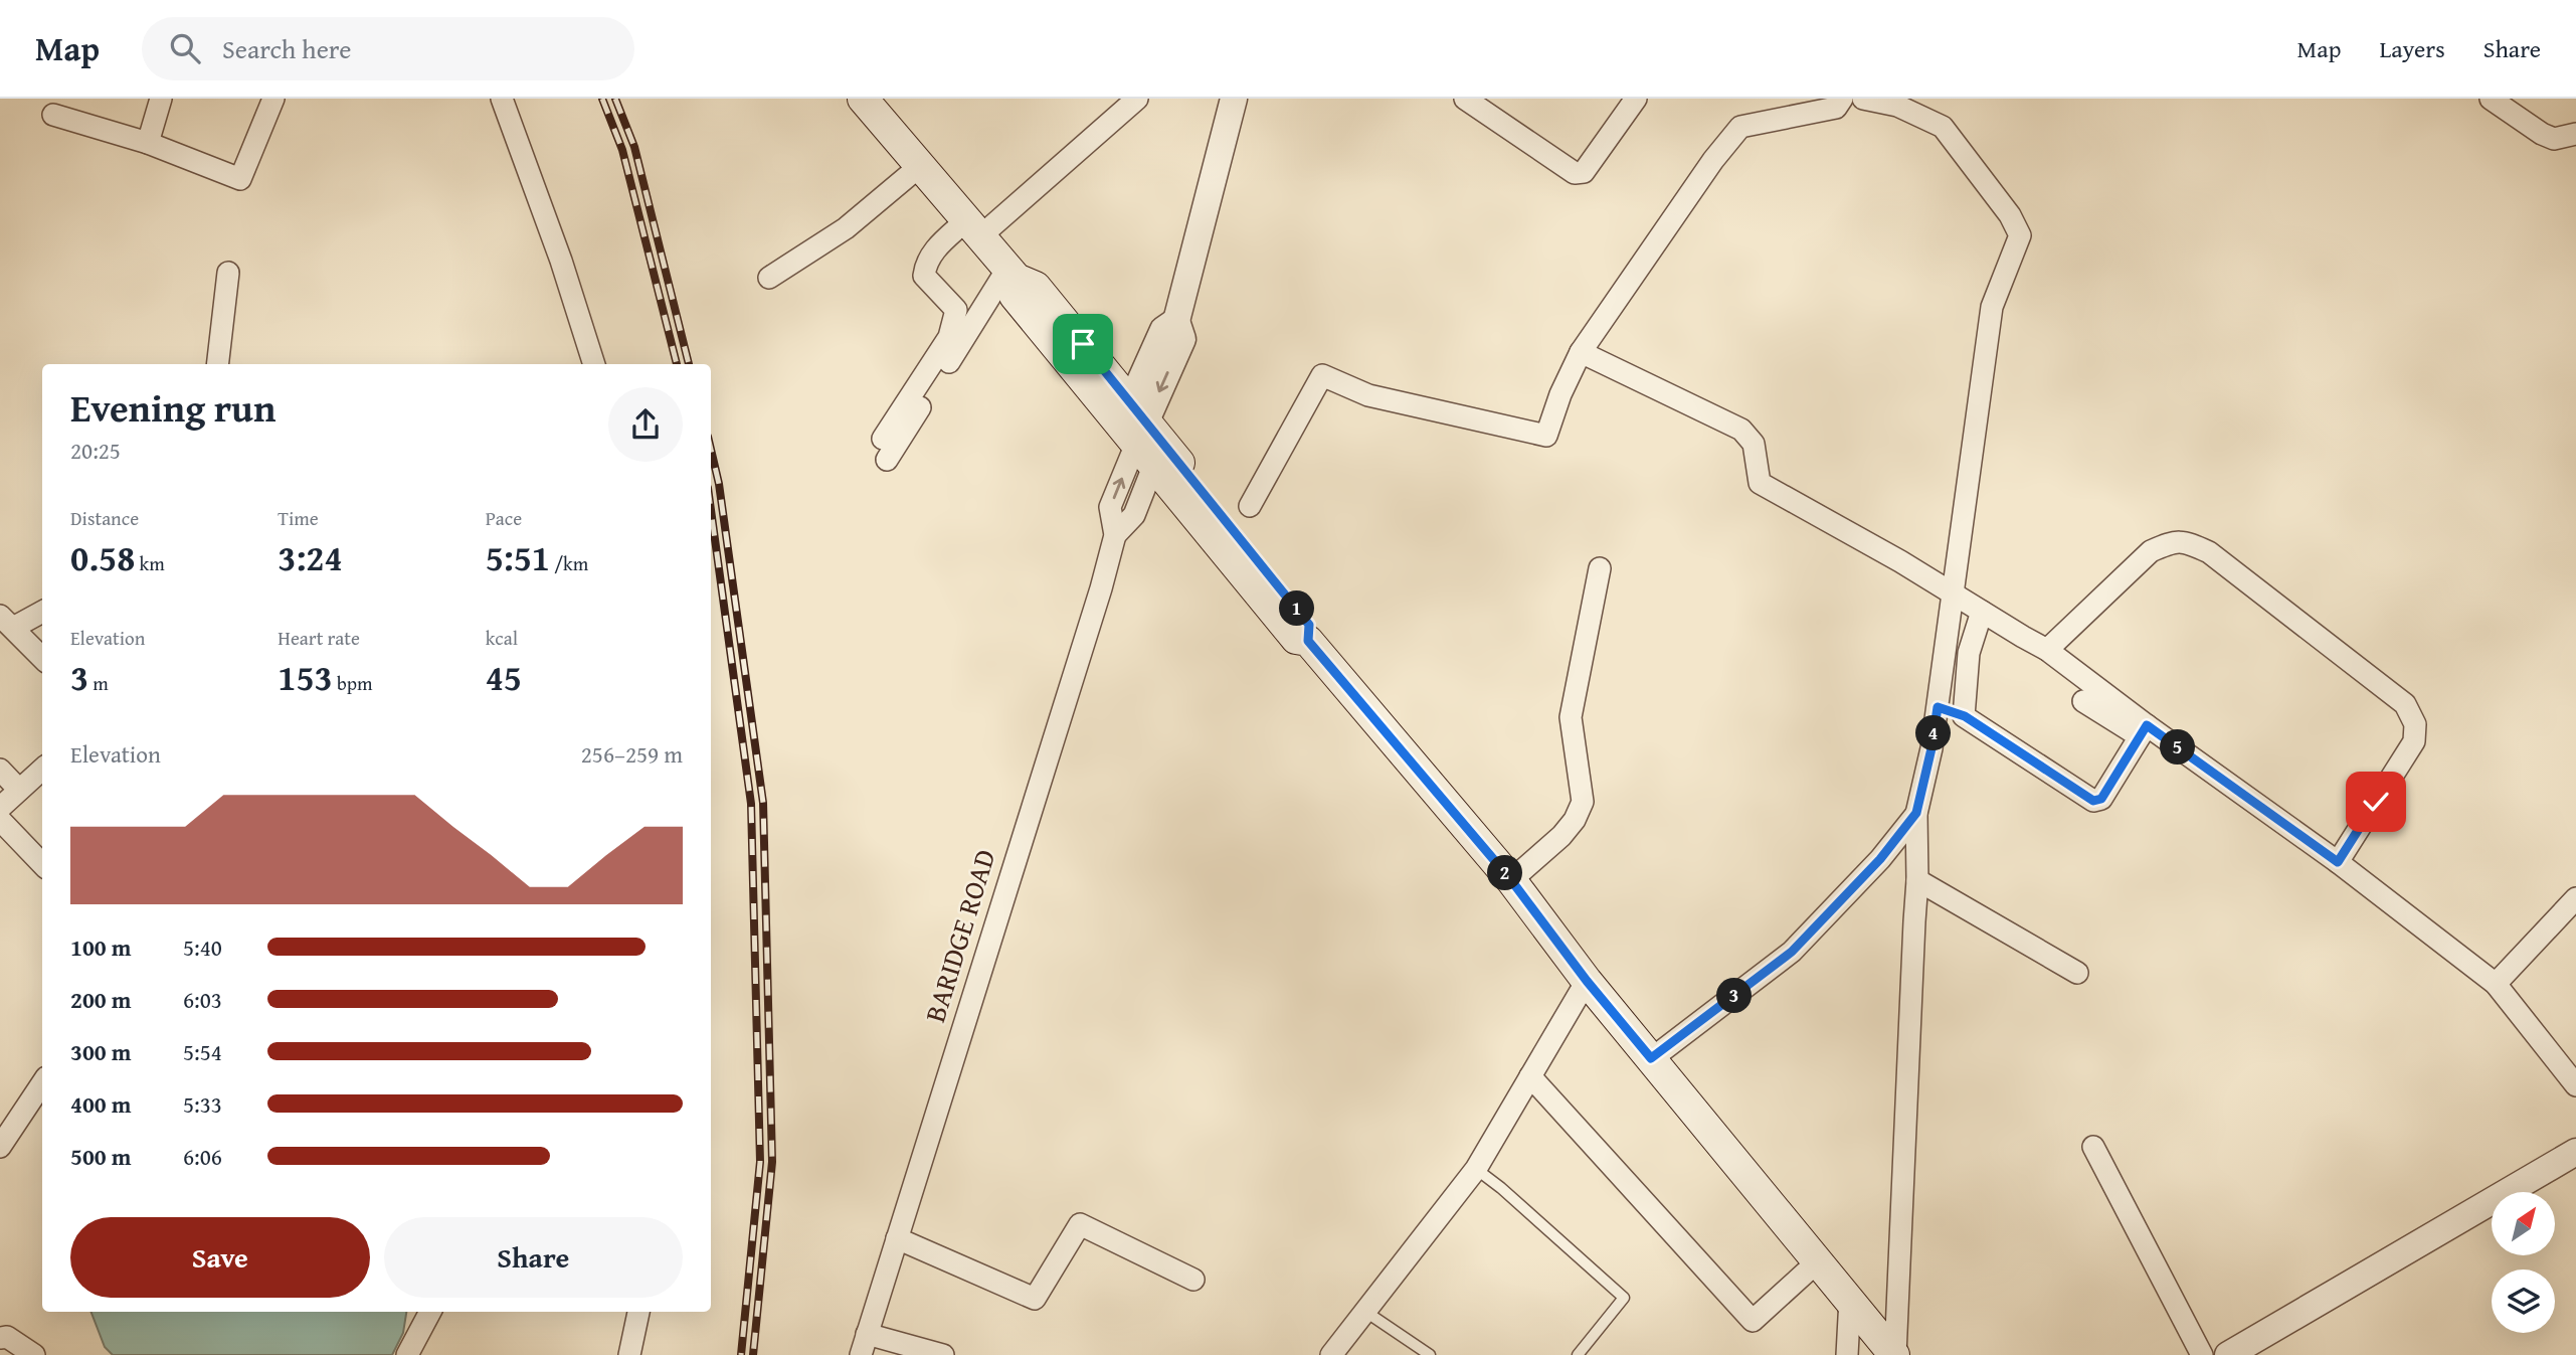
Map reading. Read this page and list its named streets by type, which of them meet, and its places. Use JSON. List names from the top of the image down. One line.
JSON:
{"streets":{"street":["BARIDGE ROAD"]},"one_way":["BARIDGE ROAD"],"north":"top right","page":{"header":"Map","search":"Search here","nav":["Map","Layers","Share"],"heading":["Evening run","20:25"],"stats":[["Distance","0.58 km"],["Time","3:24"],["Pace","5:51 /km"],["Elevation","3 m"],["Heart rate","153 bpm"],["kcal","45"]],"pins":["1","4","5","2","3"],"chart":["Elevation","256–259 m"],"list":[{"name":"100 m","note":"5:40"},{"name":"200 m","note":"6:03"},{"name":"300 m","note":"5:54"},{"name":"400 m","note":"5:33"},{"name":"500 m","note":"6:06"}],"buttons":["Save","Share"]}}
